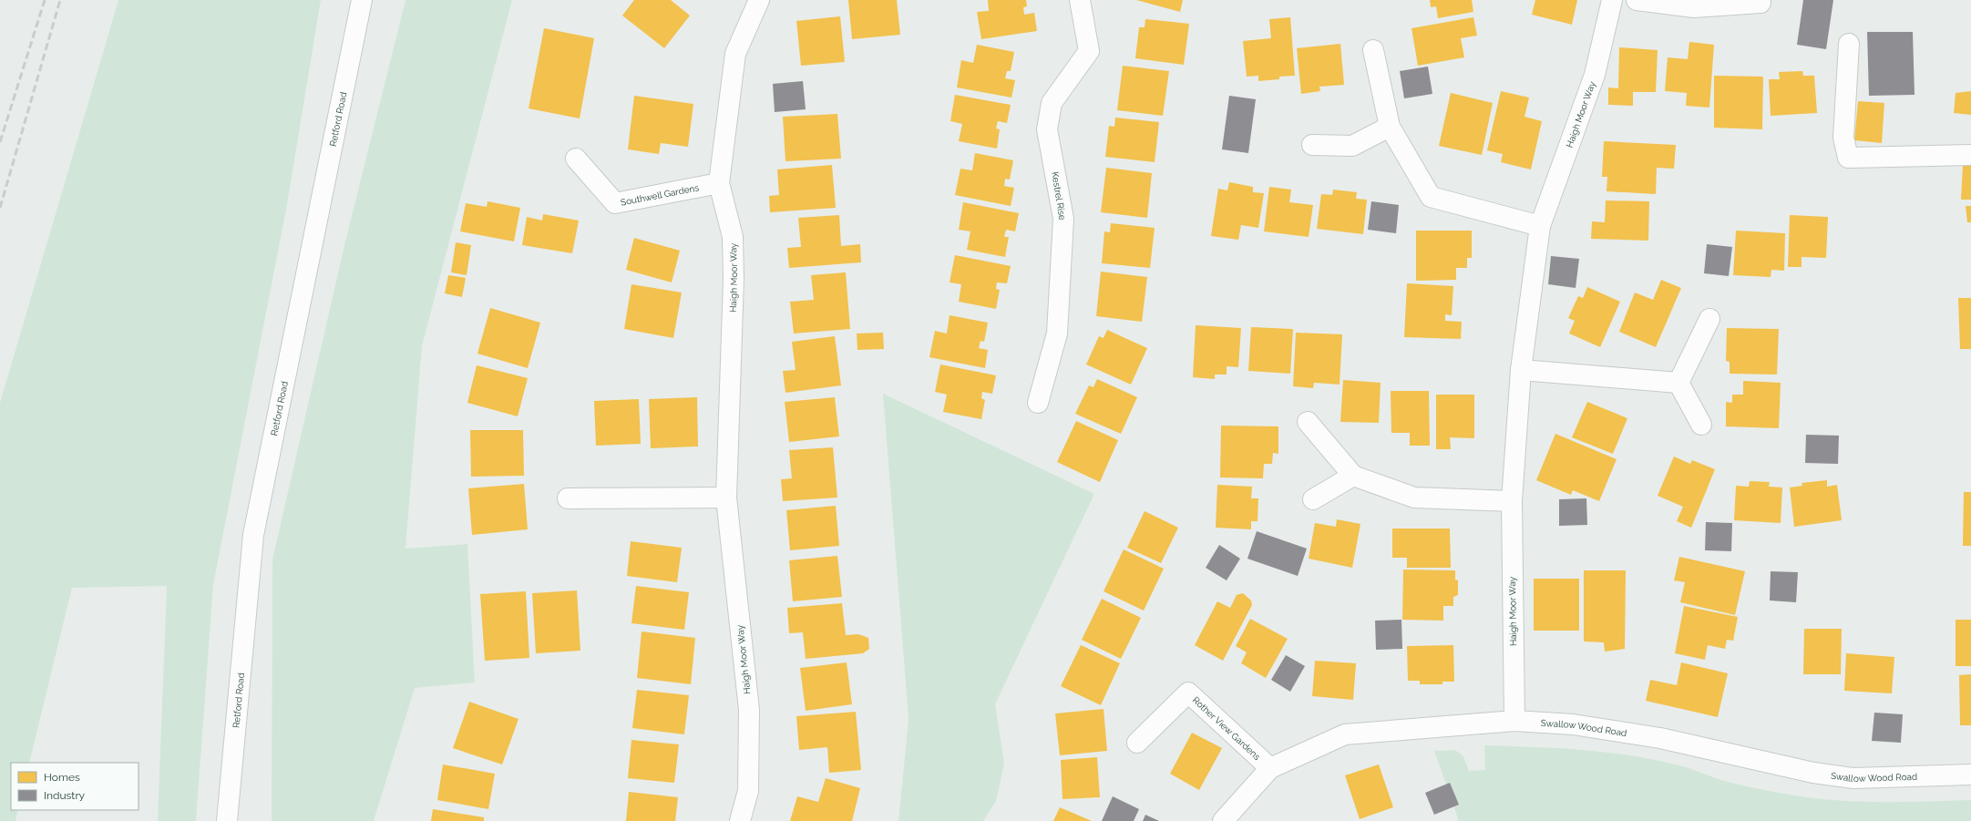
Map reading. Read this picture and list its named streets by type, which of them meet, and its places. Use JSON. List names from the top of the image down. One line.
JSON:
{"streets":{"street":["Haigh Moor Way","Retford Road","Southwell Gardens","Kestrel Rise","Rother View Gardens","Swallow Wood Road"]},"crossings":[["Haigh Moor Way","Southwell Gardens"],["Haigh Moor Way","Swallow Wood Road"],["Rother View Gardens","Swallow Wood Road"]],"legend":["Homes","Industry"]}
